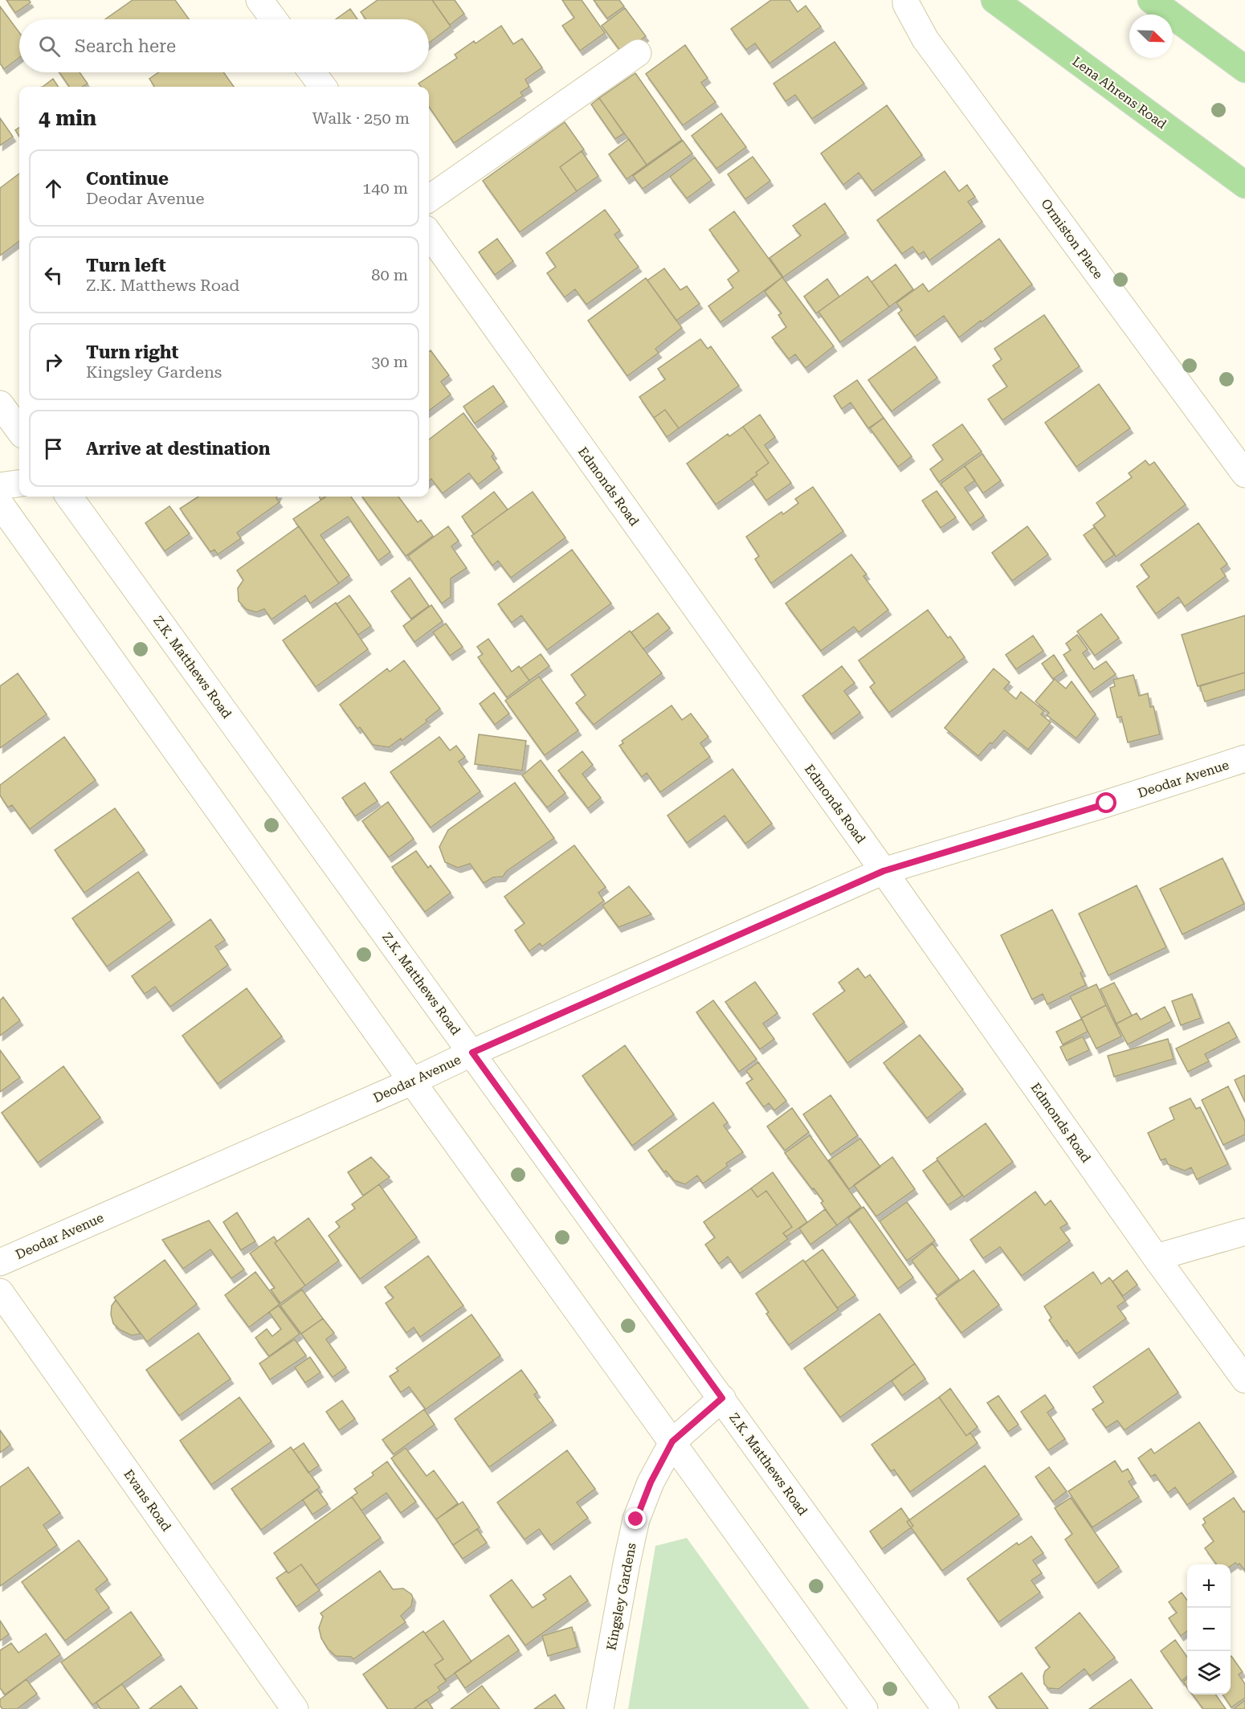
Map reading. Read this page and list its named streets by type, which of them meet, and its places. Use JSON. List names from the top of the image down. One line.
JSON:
{"streets":{"main road":["Lena Ahrens Road"],"street":["Ormiston Place","Edmonds Road","Z.K. Matthews Road","Deodar Avenue","Evans Road","Kingsley Gardens"]},"crossings":[["Edmonds Road","Deodar Avenue"],["Z.K. Matthews Road","Deodar Avenue"],["Z.K. Matthews Road","Kingsley Gardens"]],"north":"bottom right","page":{"search":"Search here","heading":["4 min","Walk · 250 m"],"list":[["Continue","Deodar Avenue","140 m"],["Turn left","Z.K. Matthews Road","80 m"],["Turn right","Kingsley Gardens","30 m"],"Arrive at destination"],"map_buttons":["+","−"]}}
